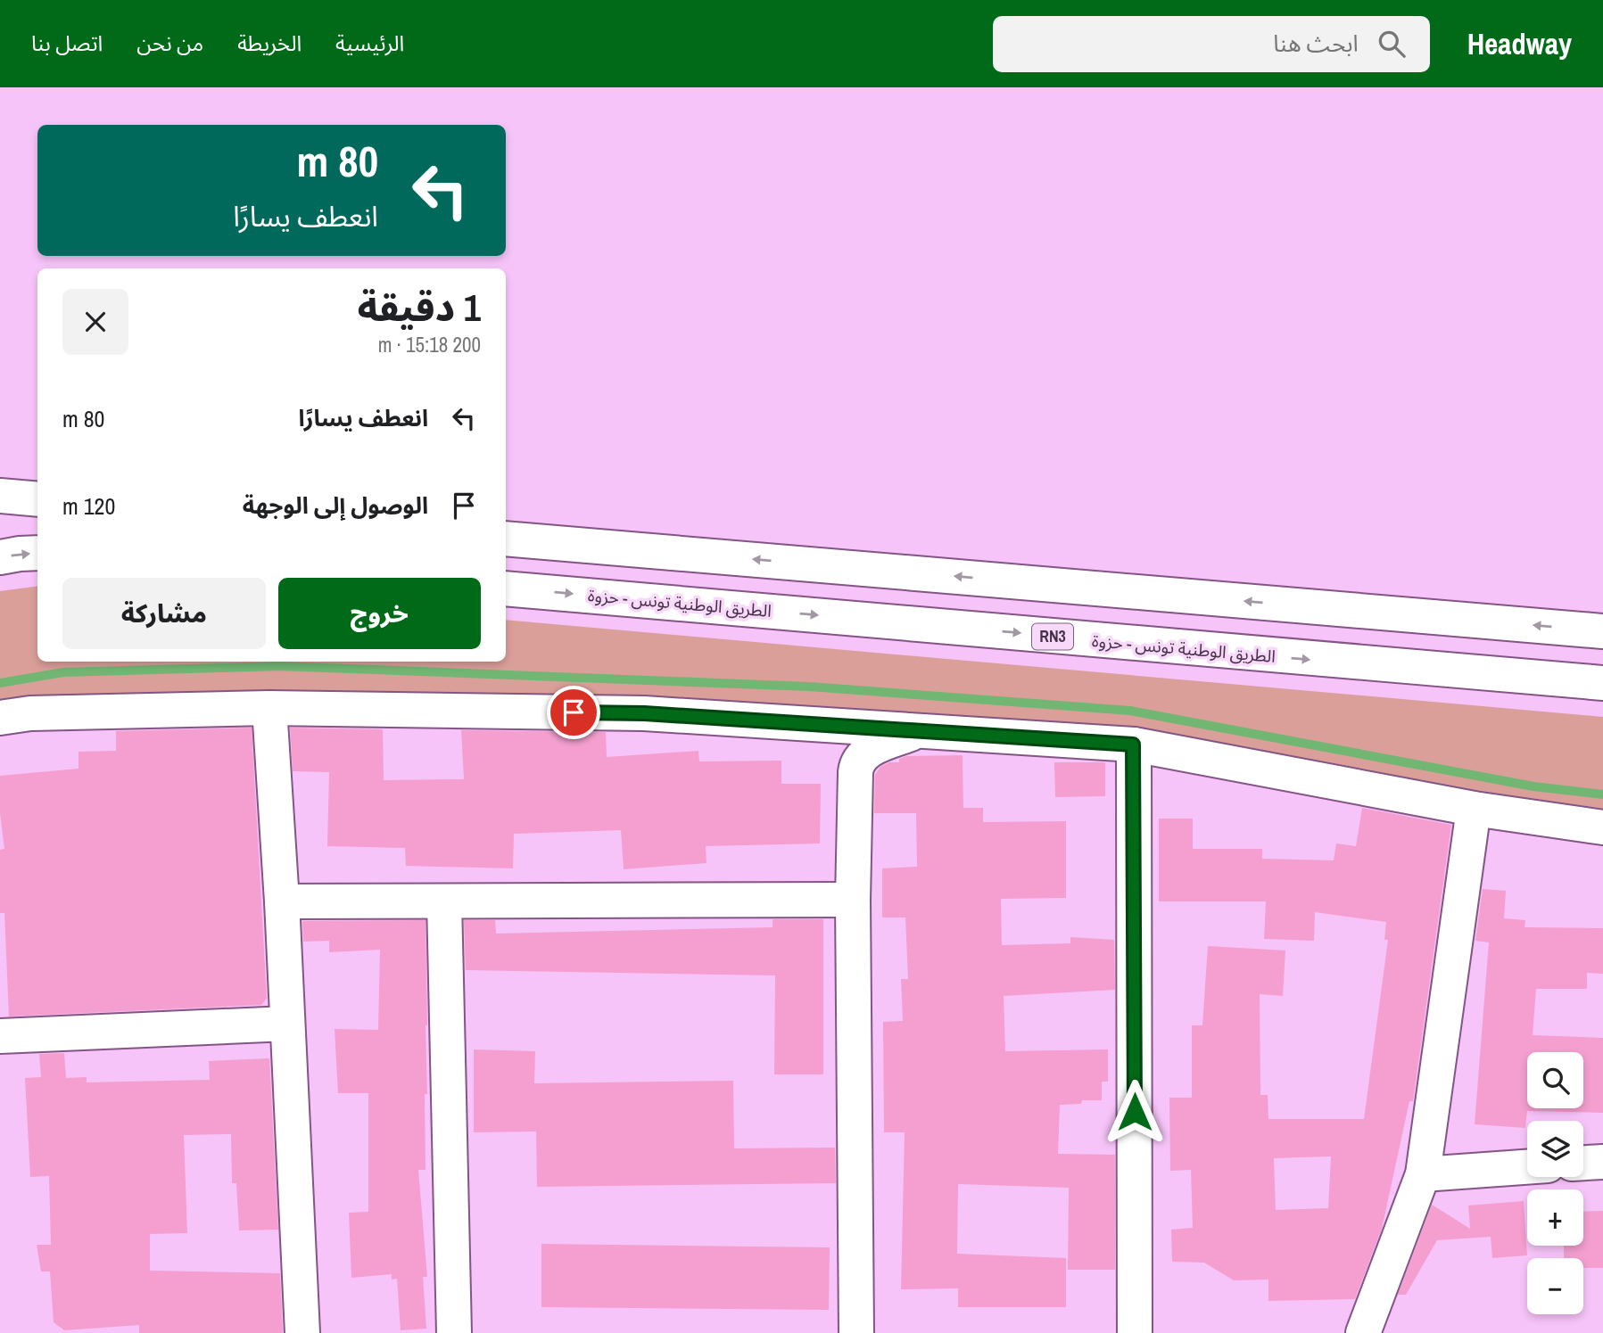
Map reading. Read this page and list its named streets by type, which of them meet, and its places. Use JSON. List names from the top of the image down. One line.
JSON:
{"streets":{"street":["الطريق الوطنية تونس - حزوة","RN3"]},"page":{"header":"Headway","search":"ابحث هنا","nav":["الرئيسية","الخريطة","من نحن","اتصل بنا"],"turn":["80 m","انعطف يسارًا"],"heading":["1 دقيقة","200 m · 15:18"],"list":[{"name":"انعطف يسارًا","value":"80 m"},{"name":"الوصول إلى الوجهة","value":"120 m"}],"buttons":["خروج","مشاركة"],"map_buttons":["+","−"]}}
